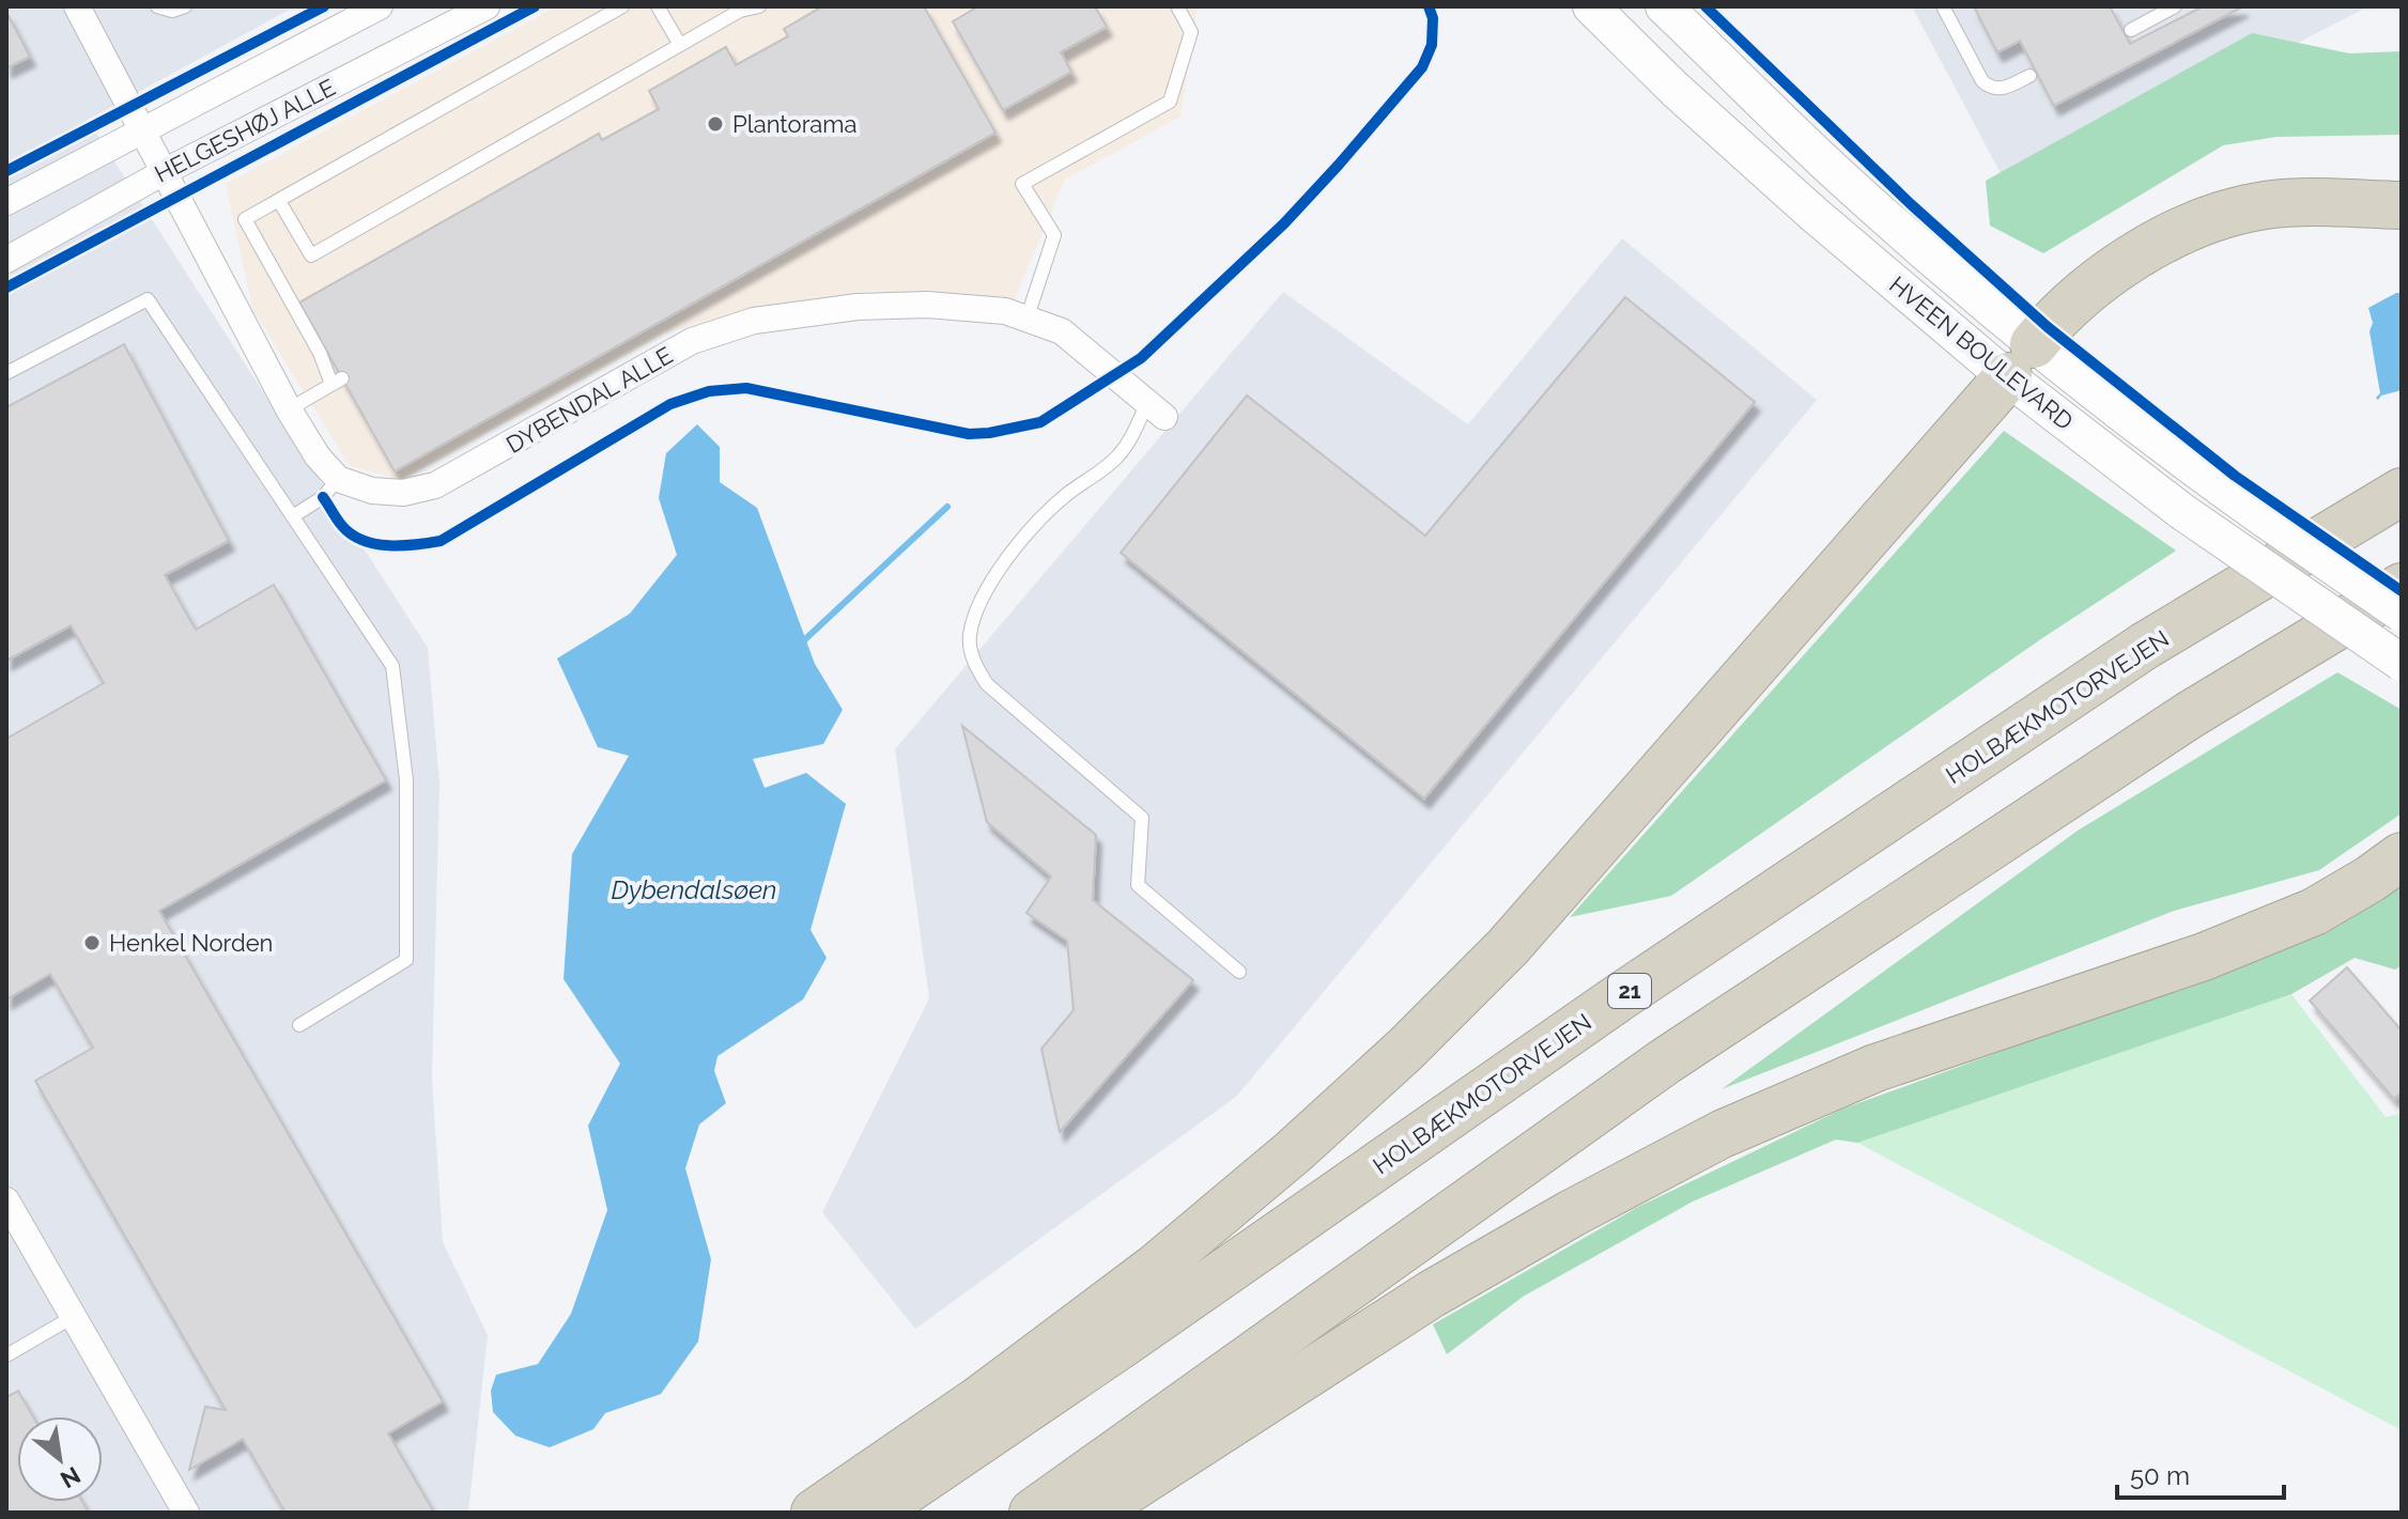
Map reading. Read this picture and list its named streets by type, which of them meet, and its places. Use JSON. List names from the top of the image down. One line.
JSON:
{"streets":{"highway":["HOLBÆKMOTORVEJEN","21"],"street":["HELGESHØJ ALLE","HVEEN BOULEVARD","DYBENDAL ALLE"]},"water":["Dybendalsøen"],"places":["Plantorama","Henkel Norden"],"scale_bar":"50 m","north":"bottom right"}
